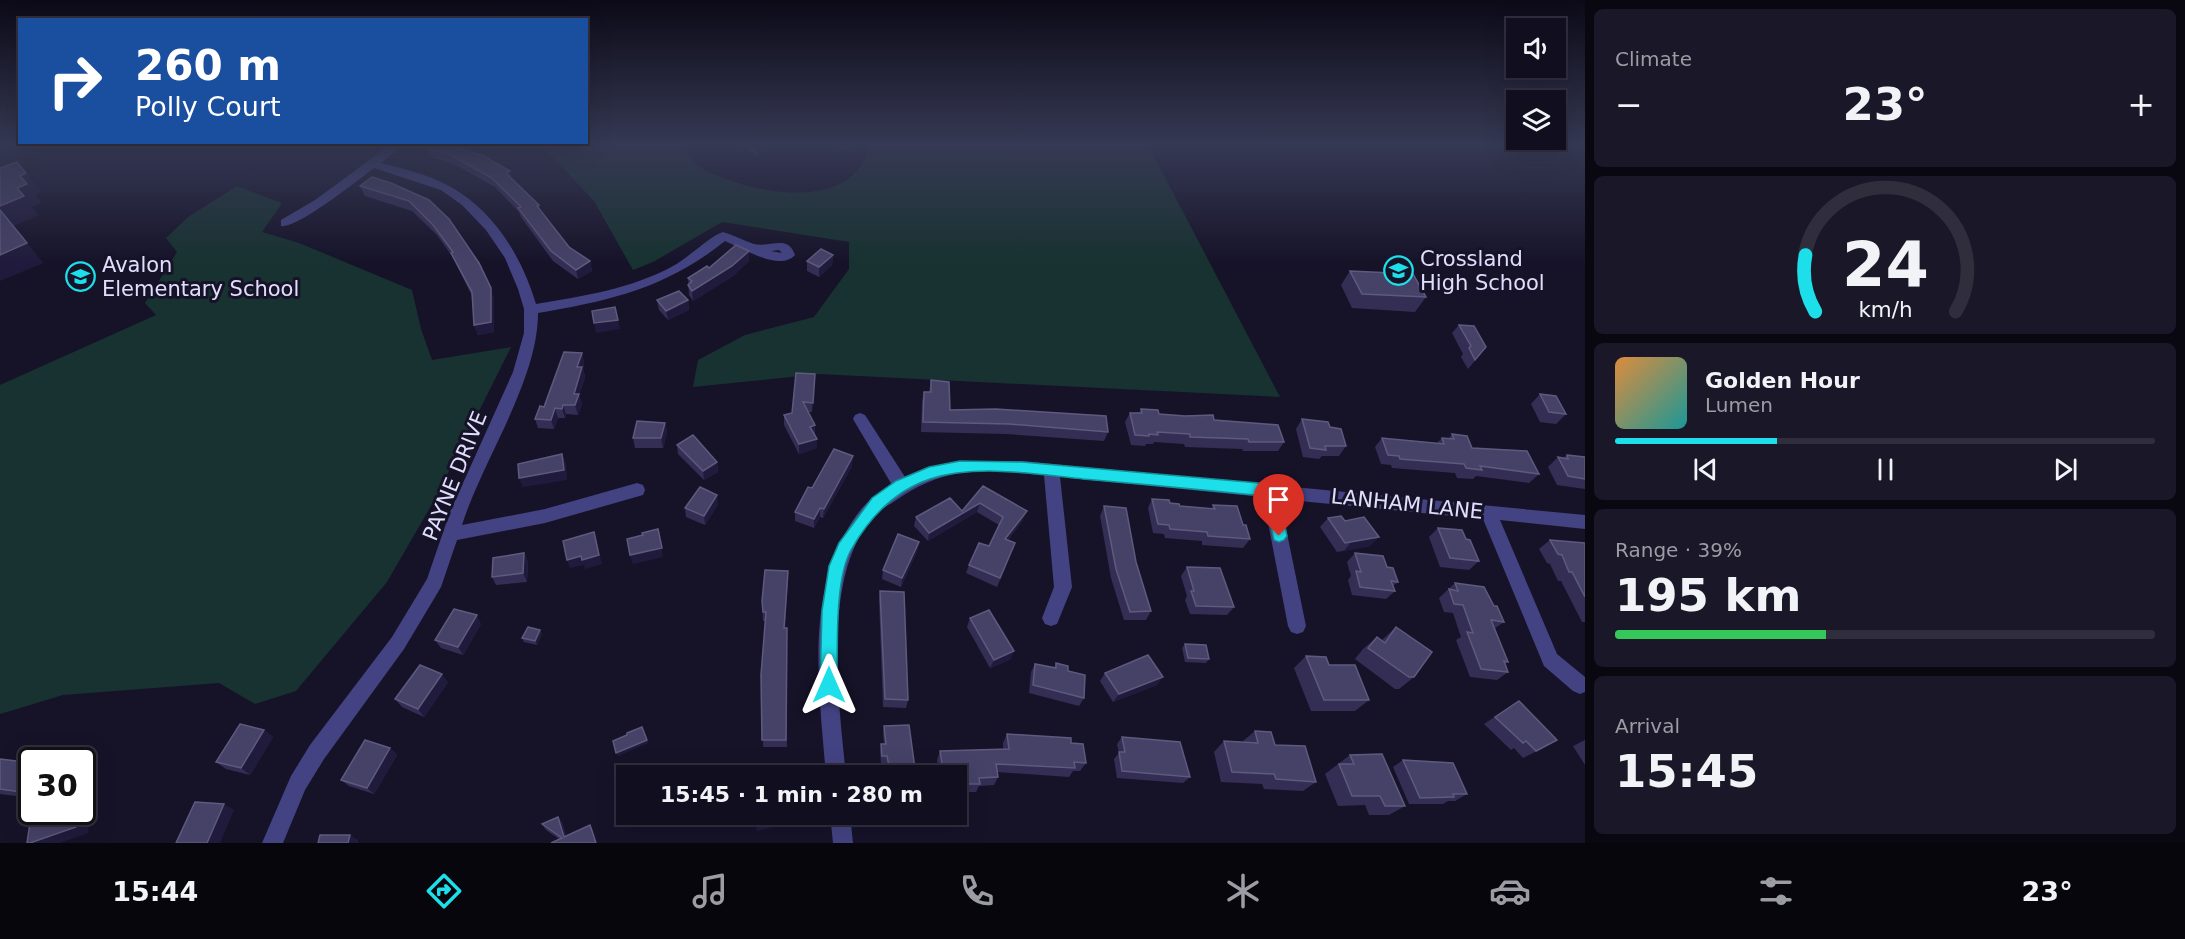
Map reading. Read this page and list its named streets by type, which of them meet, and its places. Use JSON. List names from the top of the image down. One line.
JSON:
{"streets":{"street":["PAYNE DRIVE","LANHAM LANE"]},"places":{"school or university":["Crossland High School","Avalon Elementary School"]},"page":{"tile":["Climate",["Range · 39%","195 km"],["Arrival","15:45"]],"turn":["260 m","Polly Court"],"heat":["−","23°","+"],"song":["Golden Hour","Lumen"],"limit":"30","trip":"15:45 · 1 min · 280 m","tabs":["15:44","23°"],"gauge":["24","km/h"]}}
